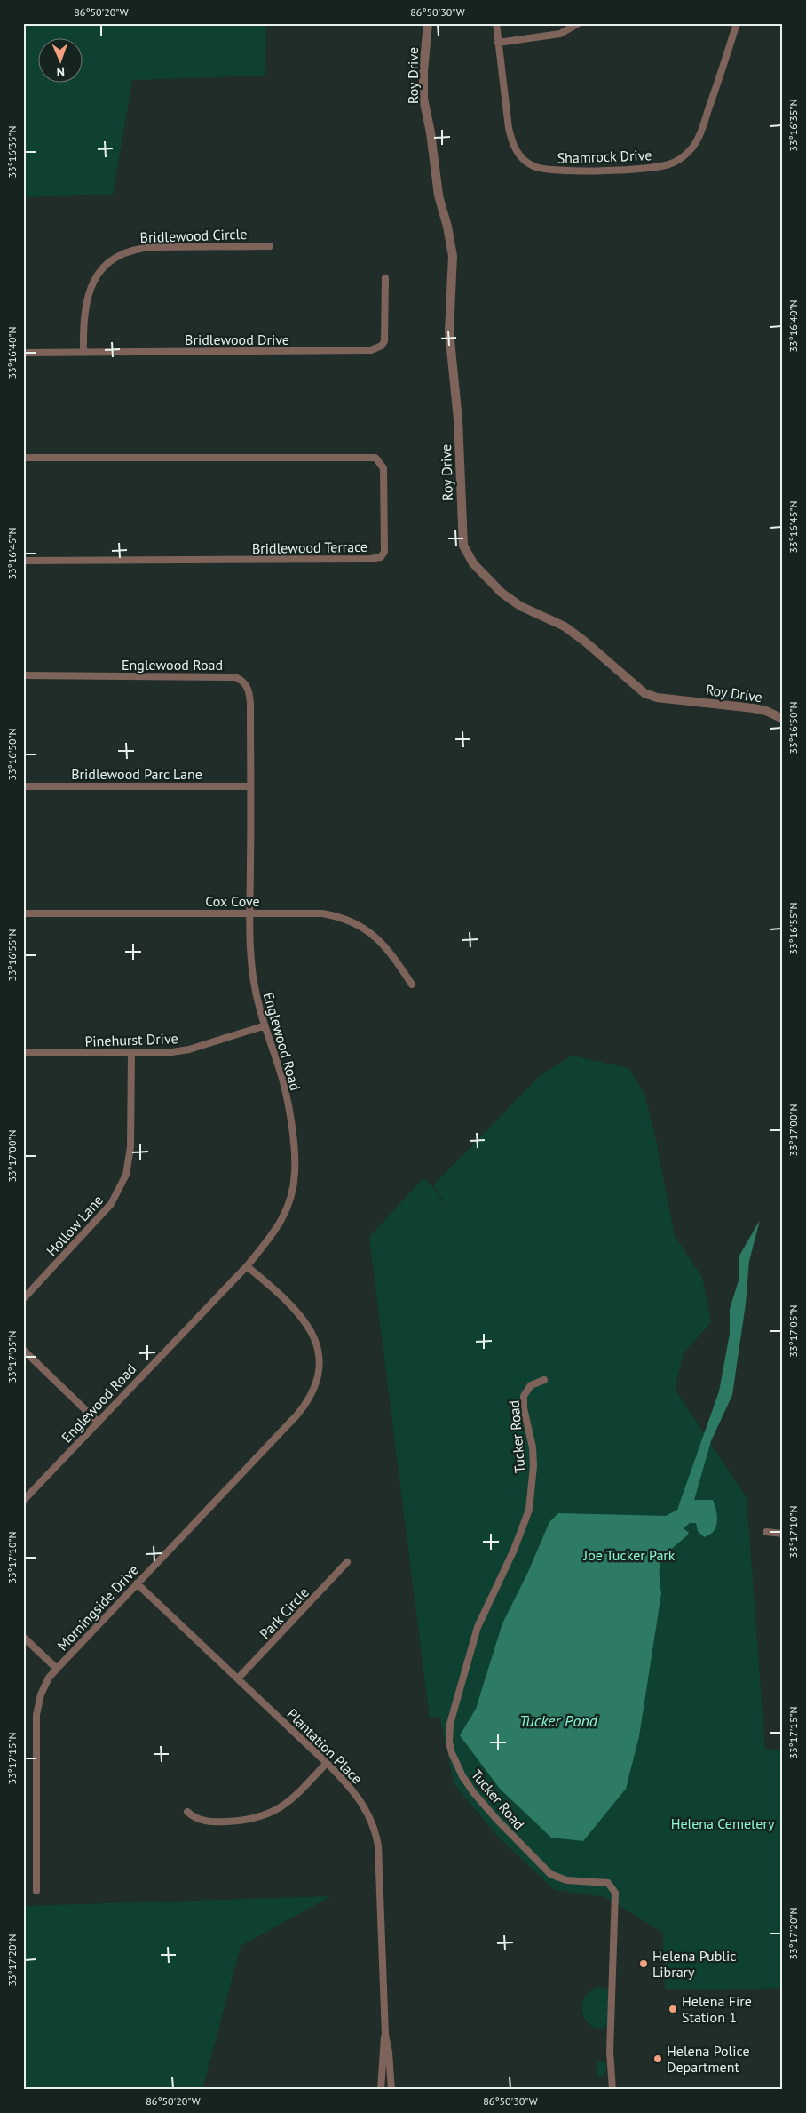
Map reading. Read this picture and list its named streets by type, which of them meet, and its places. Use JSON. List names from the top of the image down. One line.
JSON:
{"streets":{"street":["Roy Drive","Shamrock Drive","Bridlewood Circle","Bridlewood Drive","Bridlewood Terrace","Englewood Road","Bridlewood Parc Lane","Cox Cove","Pinehurst Drive","Hollow Lane","Tucker Road","Morningside Drive","Park Circle","Plantation Place"]},"crossings":[["Bridlewood Circle","Bridlewood Drive"],["Englewood Road","Bridlewood Parc Lane"],["Englewood Road","Cox Cove"],["Englewood Road","Pinehurst Drive"],["Englewood Road","Morningside Drive"],["Pinehurst Drive","Hollow Lane"],["Morningside Drive","Plantation Place"],["Park Circle","Plantation Place"]],"water":["Tucker Pond"],"parks":["Joe Tucker Park","Helena Cemetery"],"places":["Helena Public Library","Helena Fire Station 1","Helena Police Department"],"north":"bottom","coordinates":["86°50'20\"W","86°50'30\"W","33°16'35\"N","33°16'40\"N","33°16'45\"N","33°16'50\"N","33°16'55\"N","33°17'00\"N","33°17'05\"N","33°17'10\"N","33°17'15\"N","33°17'20\"N"]}
